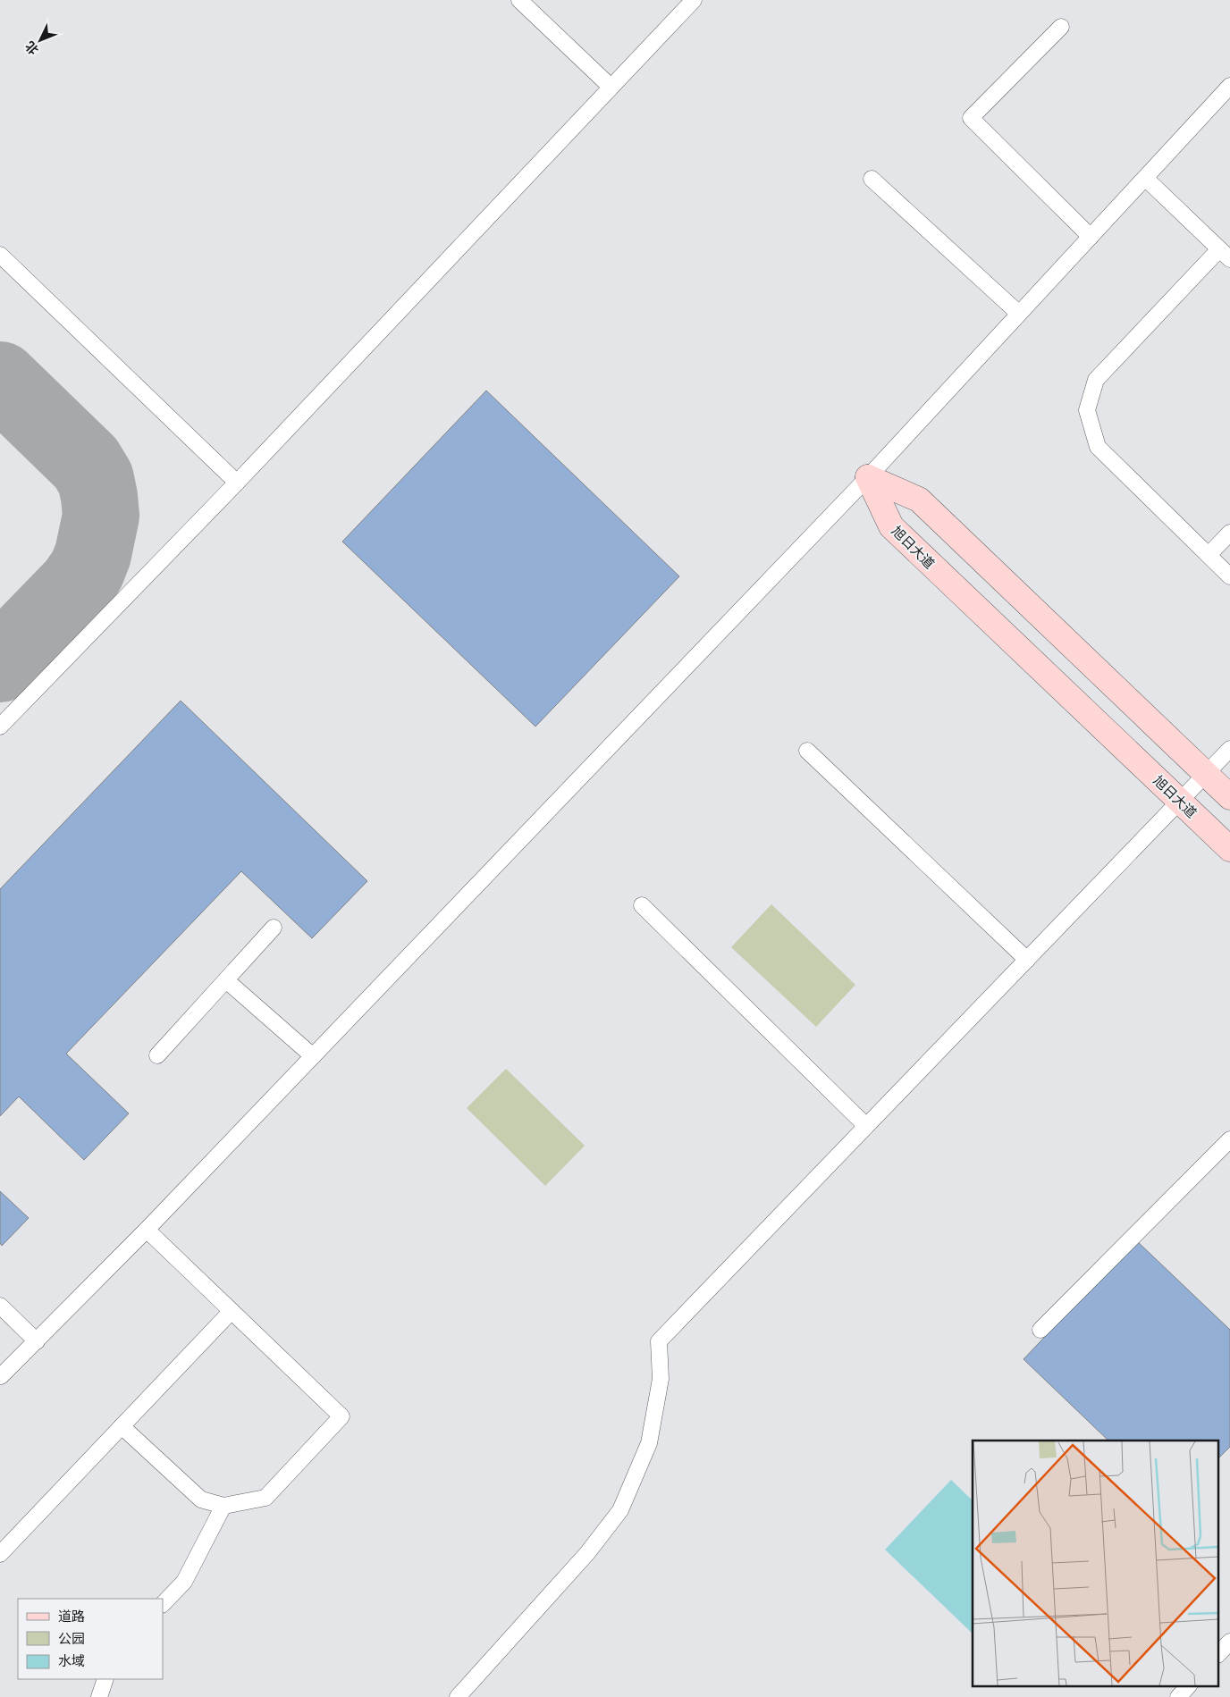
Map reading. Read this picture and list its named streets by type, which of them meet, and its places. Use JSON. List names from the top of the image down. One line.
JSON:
{"streets":{"main road":["旭日大道"]},"legend":["道路","公园","水域"],"north":"bottom left"}
